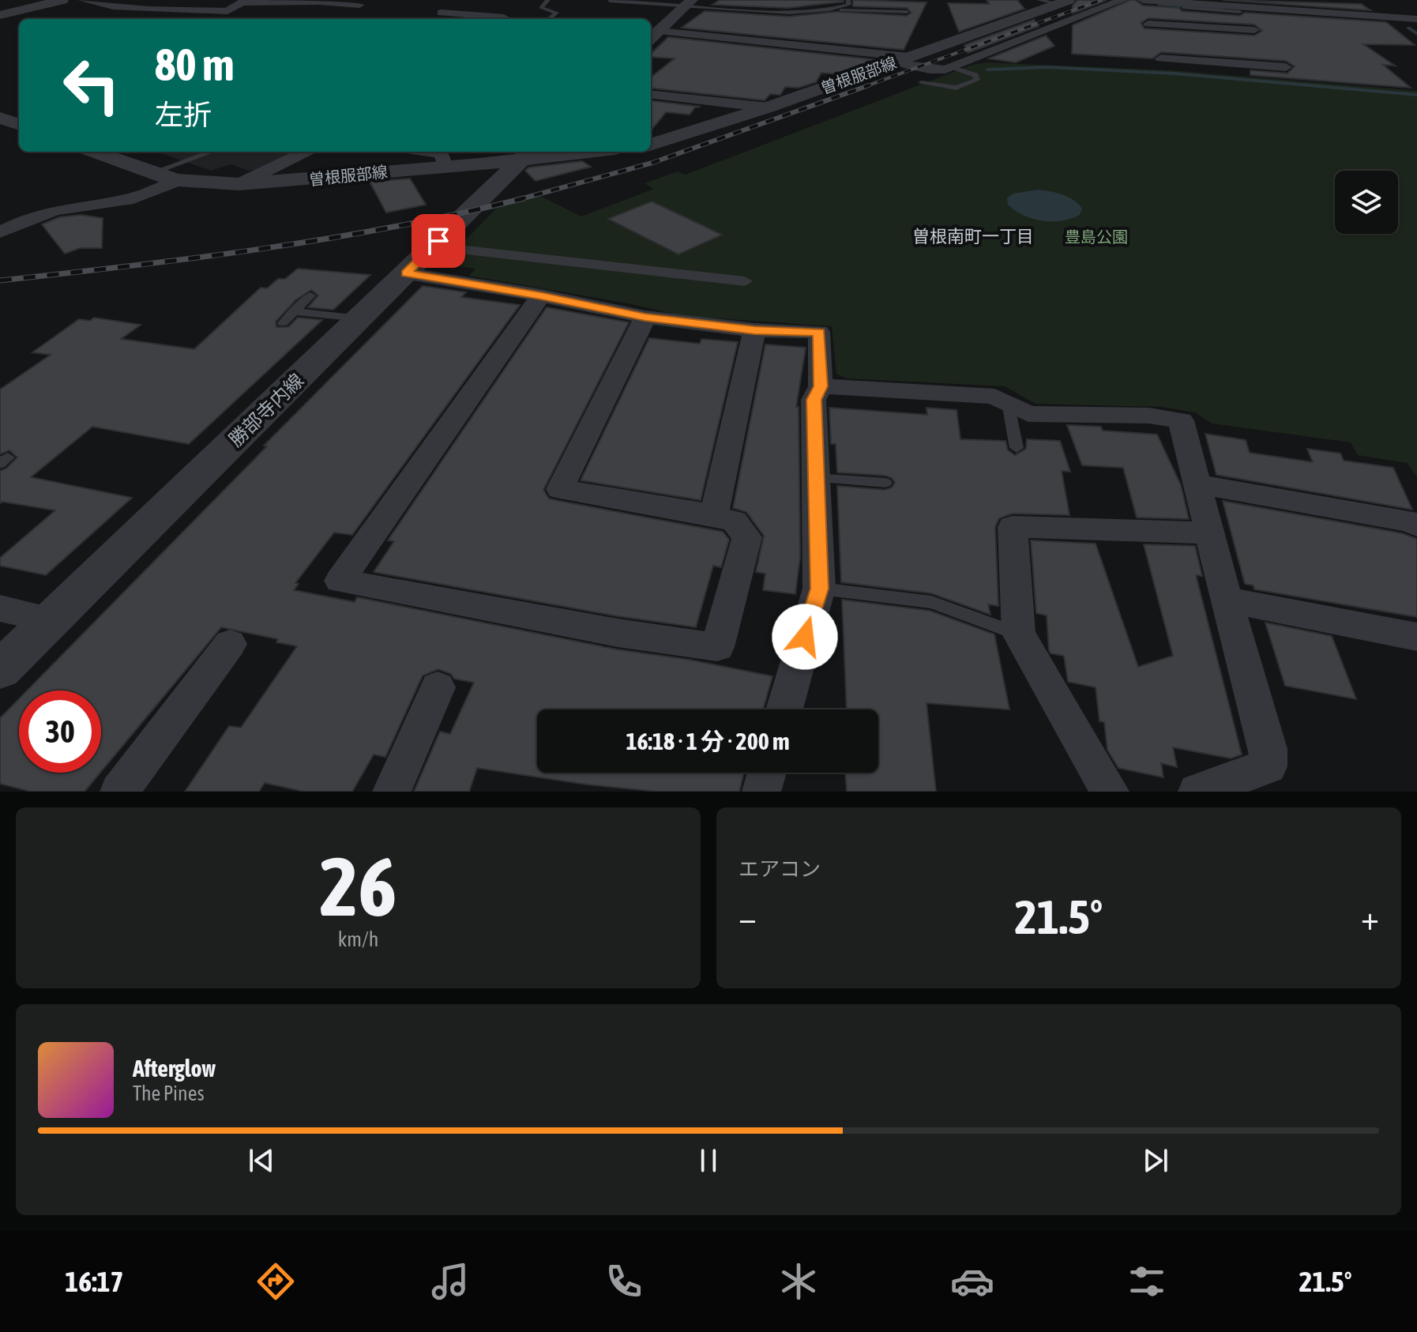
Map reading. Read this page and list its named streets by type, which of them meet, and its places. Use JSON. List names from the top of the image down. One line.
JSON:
{"streets":{"street":["曽根服部線","勝部寺内線"]},"crossings":[["曽根服部線","勝部寺内線"]],"districts":["曽根南町一丁目"],"parks":["豊島公園"],"page":{"turn":["80 m","左折"],"limit":"30","trip":"16:18 · 1 分 · 200 m","tile":[["26","km/h"],"エアコン"],"heat":["−","21.5°","+"],"song":["Afterglow","The Pines"],"tabs":["16:17","21.5°"]}}
